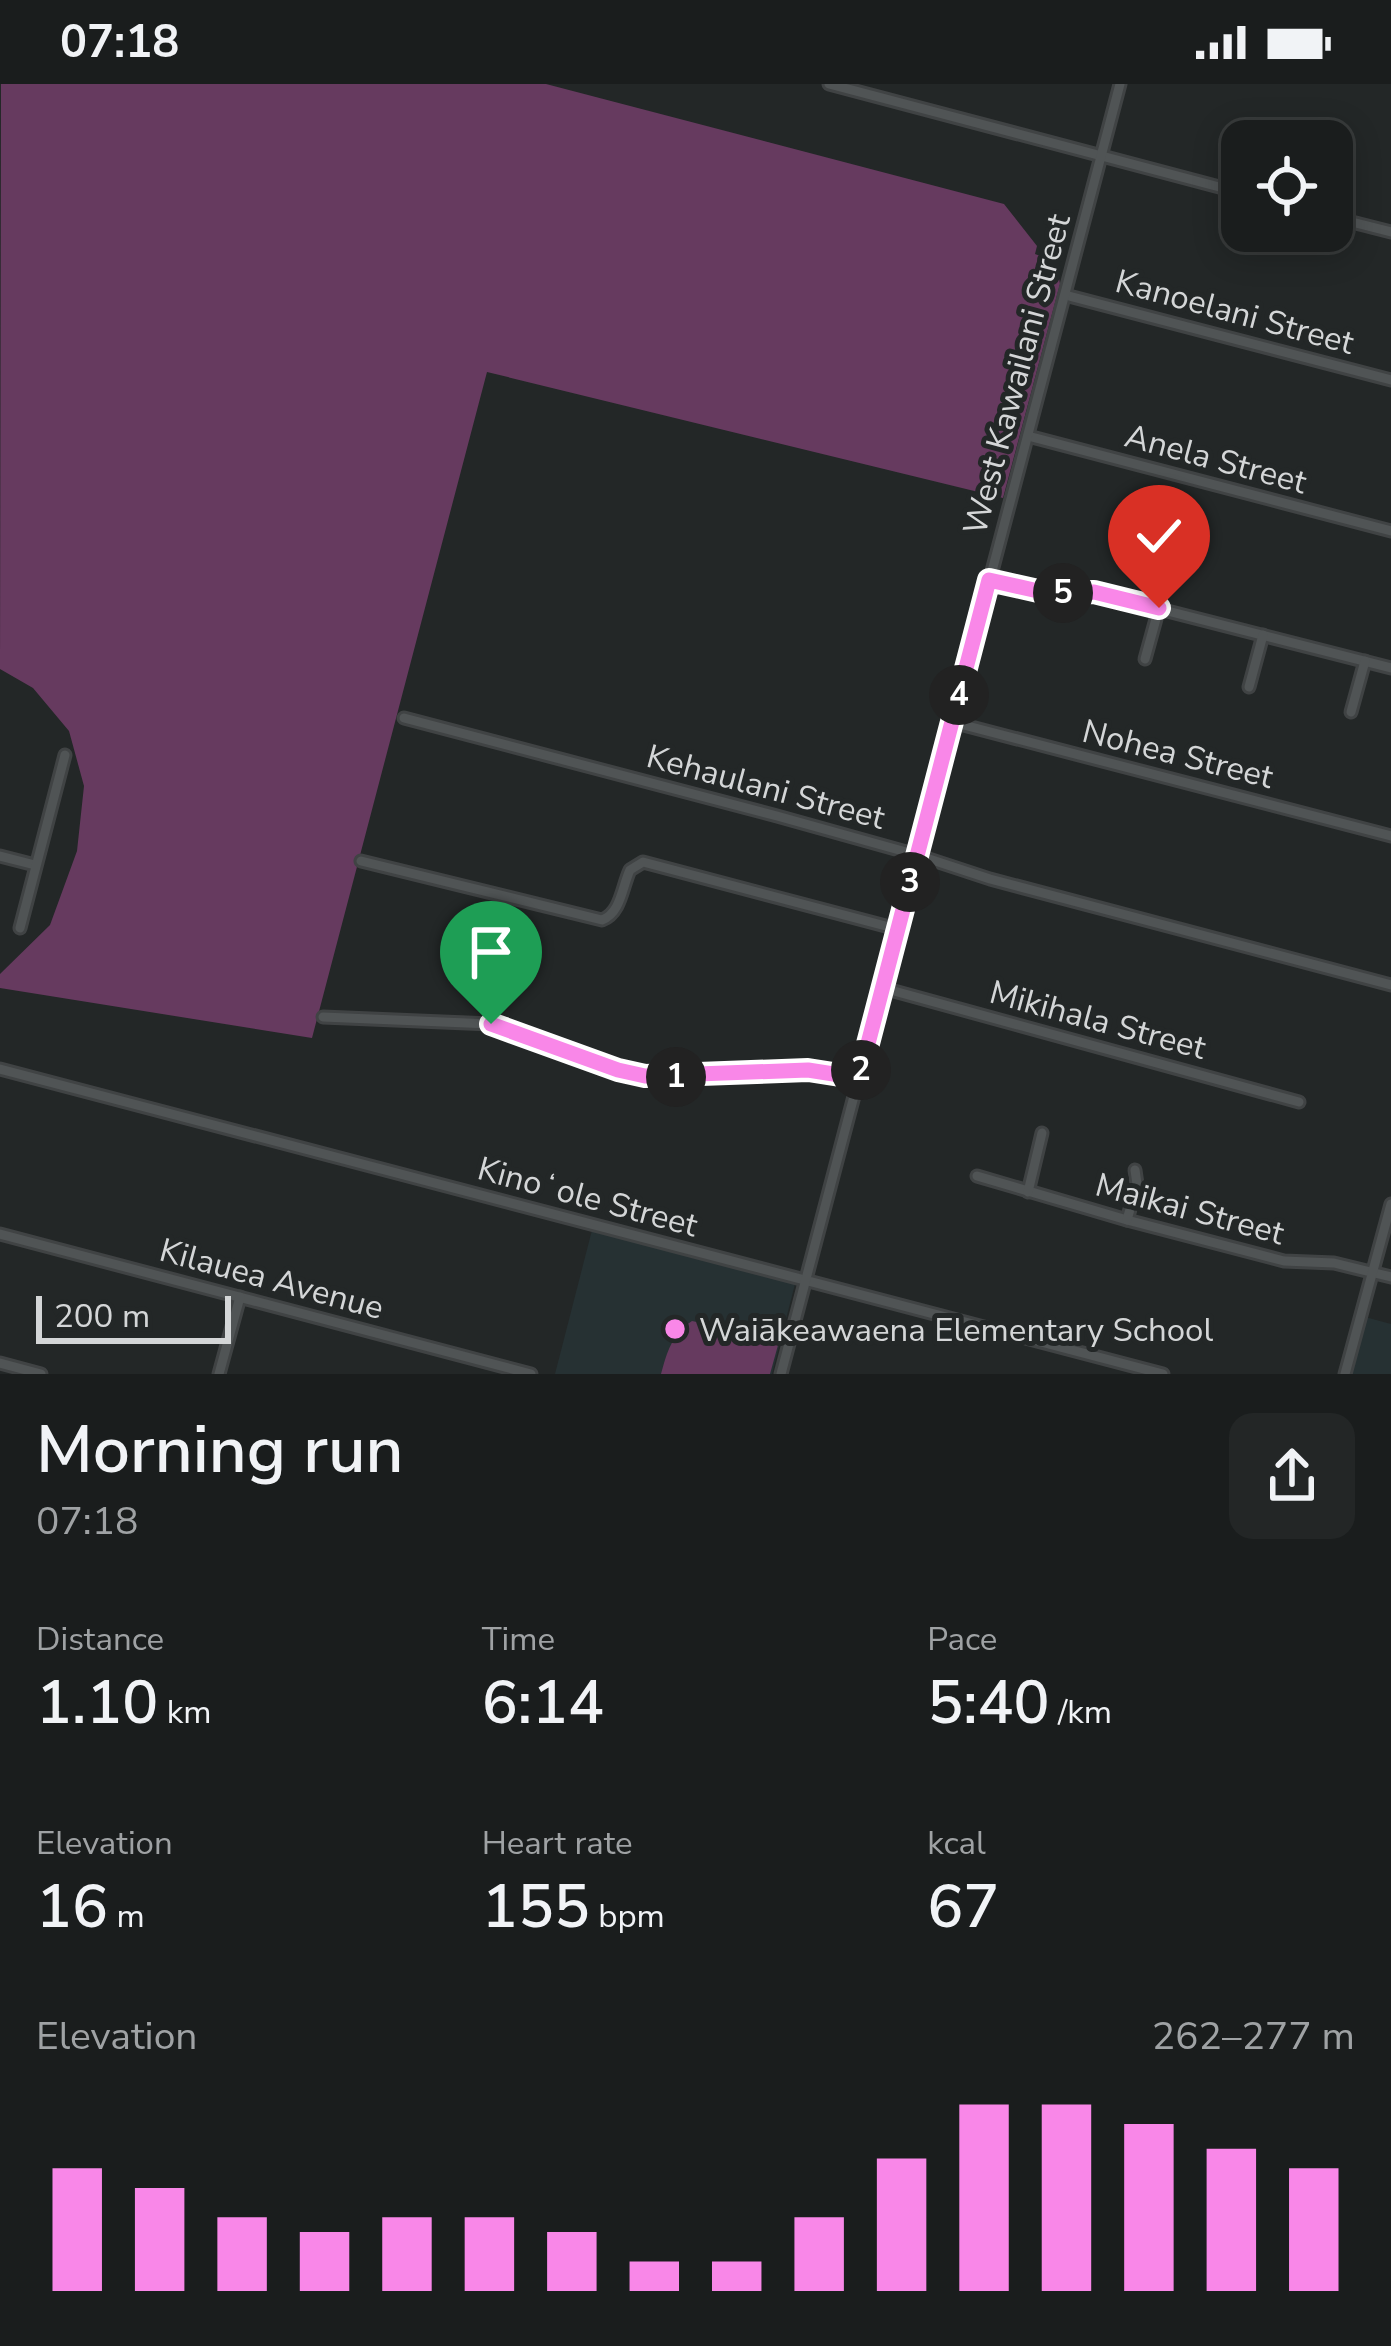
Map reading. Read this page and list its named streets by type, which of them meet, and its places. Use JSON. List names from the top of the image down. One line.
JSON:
{"streets":{"street":["Kanoelani Street","West Kawailani Street","Anela Street","Nohea Street","Kehaulani Street","Mikihala Street","Kinoʻole Street","Maikai Street","Kilauea Avenue"]},"crossings":[["Kanoelani Street","West Kawailani Street"],["West Kawailani Street","Anela Street"],["West Kawailani Street","Nohea Street"],["West Kawailani Street","Kehaulani Street"],["West Kawailani Street","Mikihala Street"],["West Kawailani Street","Kinoʻole Street"]],"places":["Waiākeawaena Elementary School"],"scale_bar":"200 m","page":{"status":"07:18","pins":["5","4","3","2","1"],"scale":"200 m","heading":["Morning run","07:18"],"stats":[["Distance","1.10 km"],["Time","6:14"],["Pace","5:40 /km"],["Elevation","16 m"],["Heart rate","155 bpm"],["kcal","67"]],"chart":["Elevation","262–277 m"]}}
